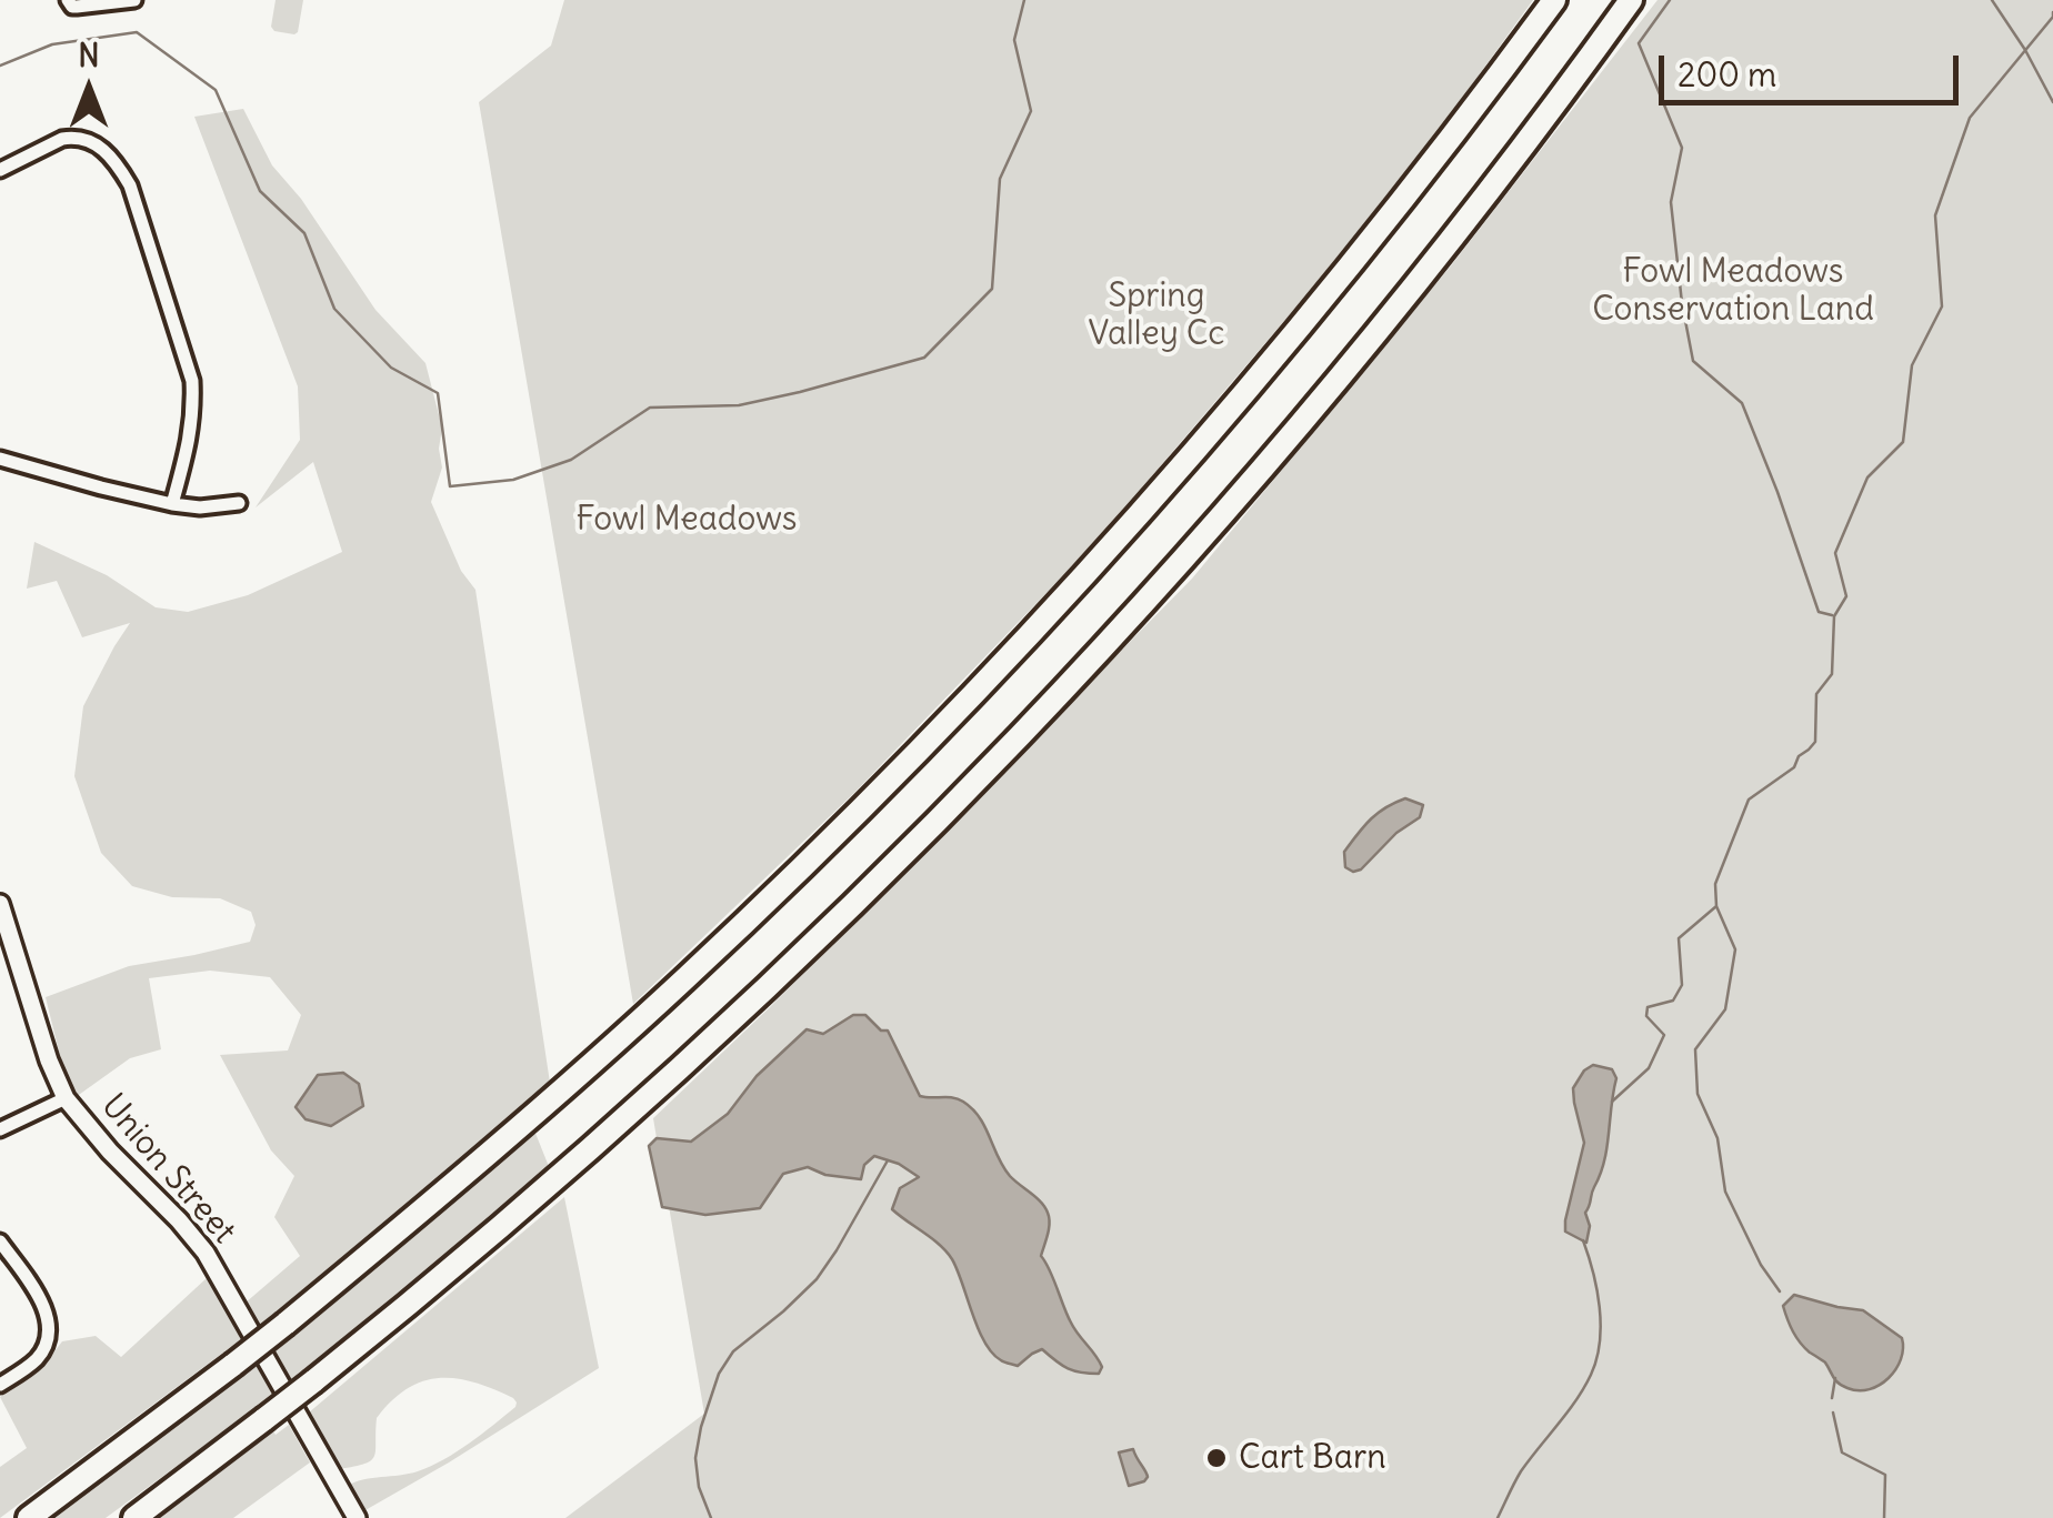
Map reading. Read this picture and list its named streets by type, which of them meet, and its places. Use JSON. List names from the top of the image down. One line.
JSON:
{"streets":{"main road":["Union Street"]},"parks":["Fowl Meadows Conservation Land","Spring Valley Cc","Fowl Meadows"],"places":["Cart Barn"],"scale_bar":"200 m","north":"top"}
